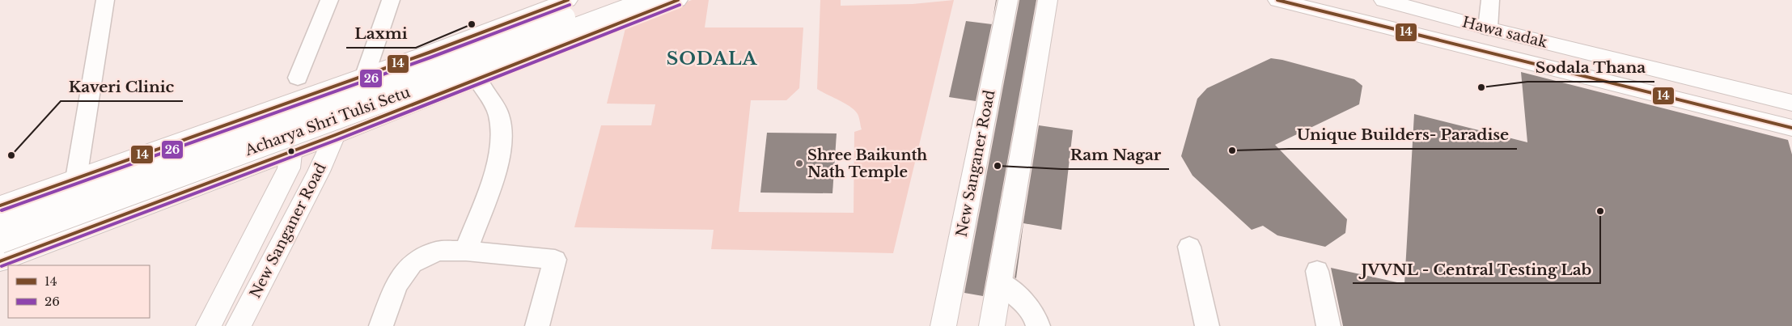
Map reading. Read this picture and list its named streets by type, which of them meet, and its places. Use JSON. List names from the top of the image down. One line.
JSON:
{"streets":{"main road":["Hawa sadak","Acharya Shri Tulsi Setu","New Sanganer Road"]},"districts":["SODALA"],"places":["Laxmi","Sodala Thana","Unique Builders- Paradise","Kaveri Clinic","Shree Baikunth Nath Temple","Ram Nagar","JVVNL - Central Testing Lab"],"lines":["transit line 14","transit line 26"],"legend":["14","26"]}
